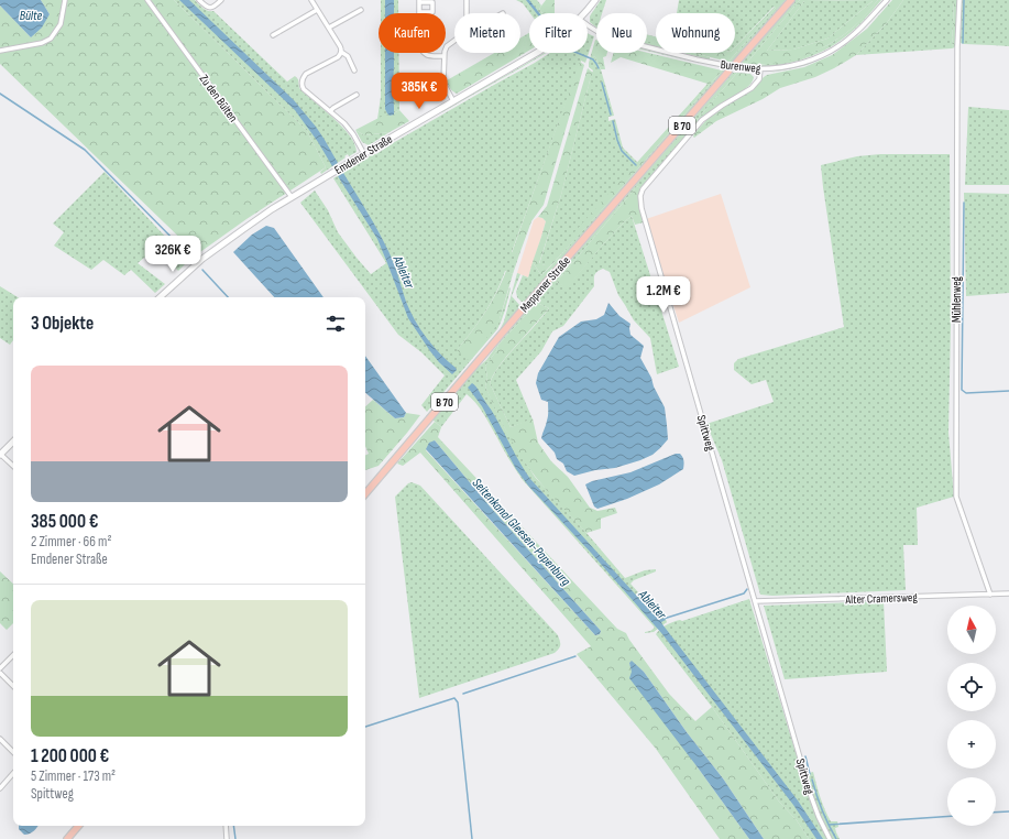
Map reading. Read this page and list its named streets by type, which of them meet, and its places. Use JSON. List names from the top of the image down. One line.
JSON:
{"streets":{"main road":["B 70","Meppener Straße"],"street":["Burenweg","Zu den Bülten","Emdener Straße","Mühlenweg","Spittweg","Alter Cramersweg"]},"crossings":[["Burenweg","Spittweg"],["Zu den Bülten","Emdener Straße"],["Mühlenweg","Alter Cramersweg"],["Spittweg","Alter Cramersweg"]],"water":["Bülte","Ableiter","Seitenkanal Gleesen-Papenburg"],"north":"top","page":{"chip":["Kaufen","Mieten","Filter","Neu","Wohnung"],"price":["385K €","326K €","1.2M €"],"heading":"3 Objekte","list":[{"name":"385 000 €","note":"2 Zimmer · 66 m² · Emdener Straße"},{"name":"1 200 000 €","note":"5 Zimmer · 173 m² · Spittweg"}],"map_buttons":["+","−"]}}
